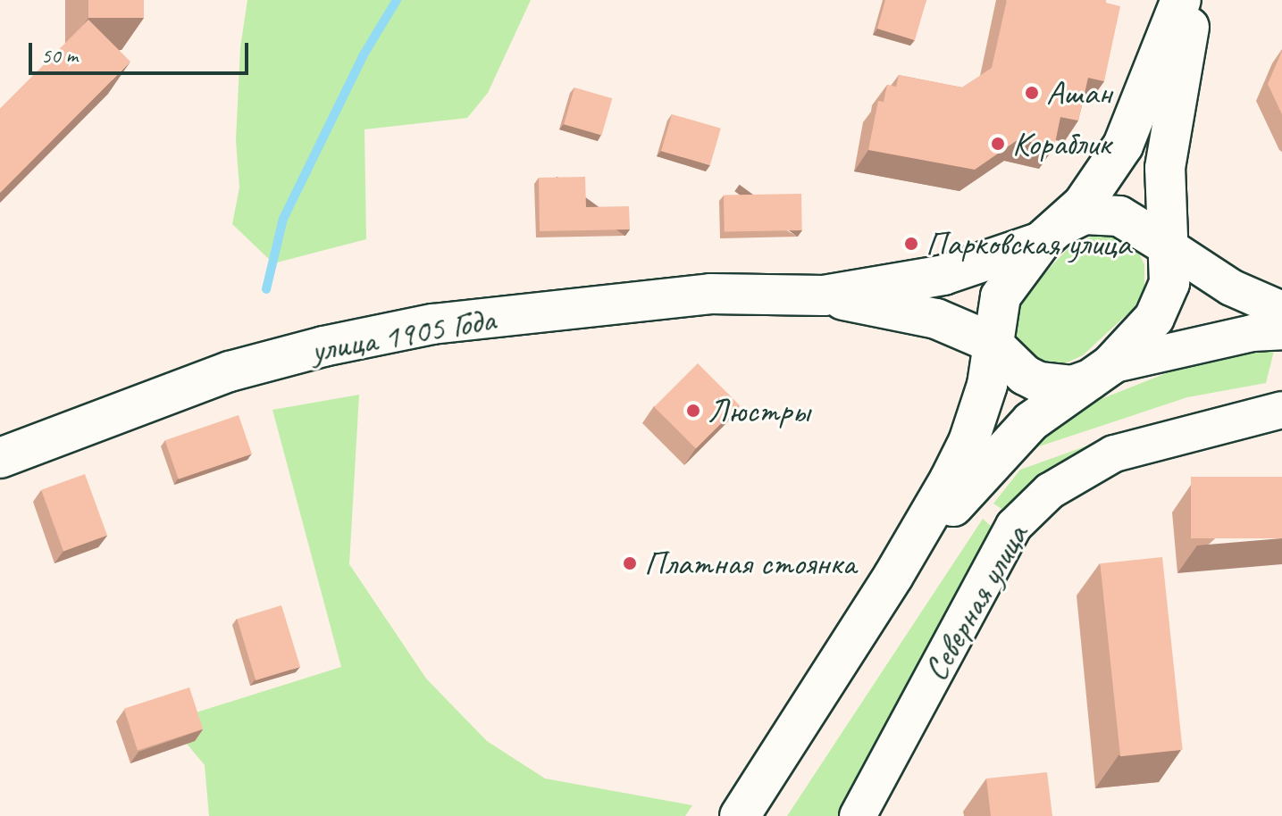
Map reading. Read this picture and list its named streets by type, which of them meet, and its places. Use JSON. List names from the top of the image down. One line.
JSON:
{"streets":{"main road":["улица 1905 Года","Северная улица"]},"crossings":[["улица 1905 Года","Северная улица"]],"places":["Ашан","Кораблик","Парковская улица","Люстры","Платная стоянка"],"scale_bar":"50 m"}
